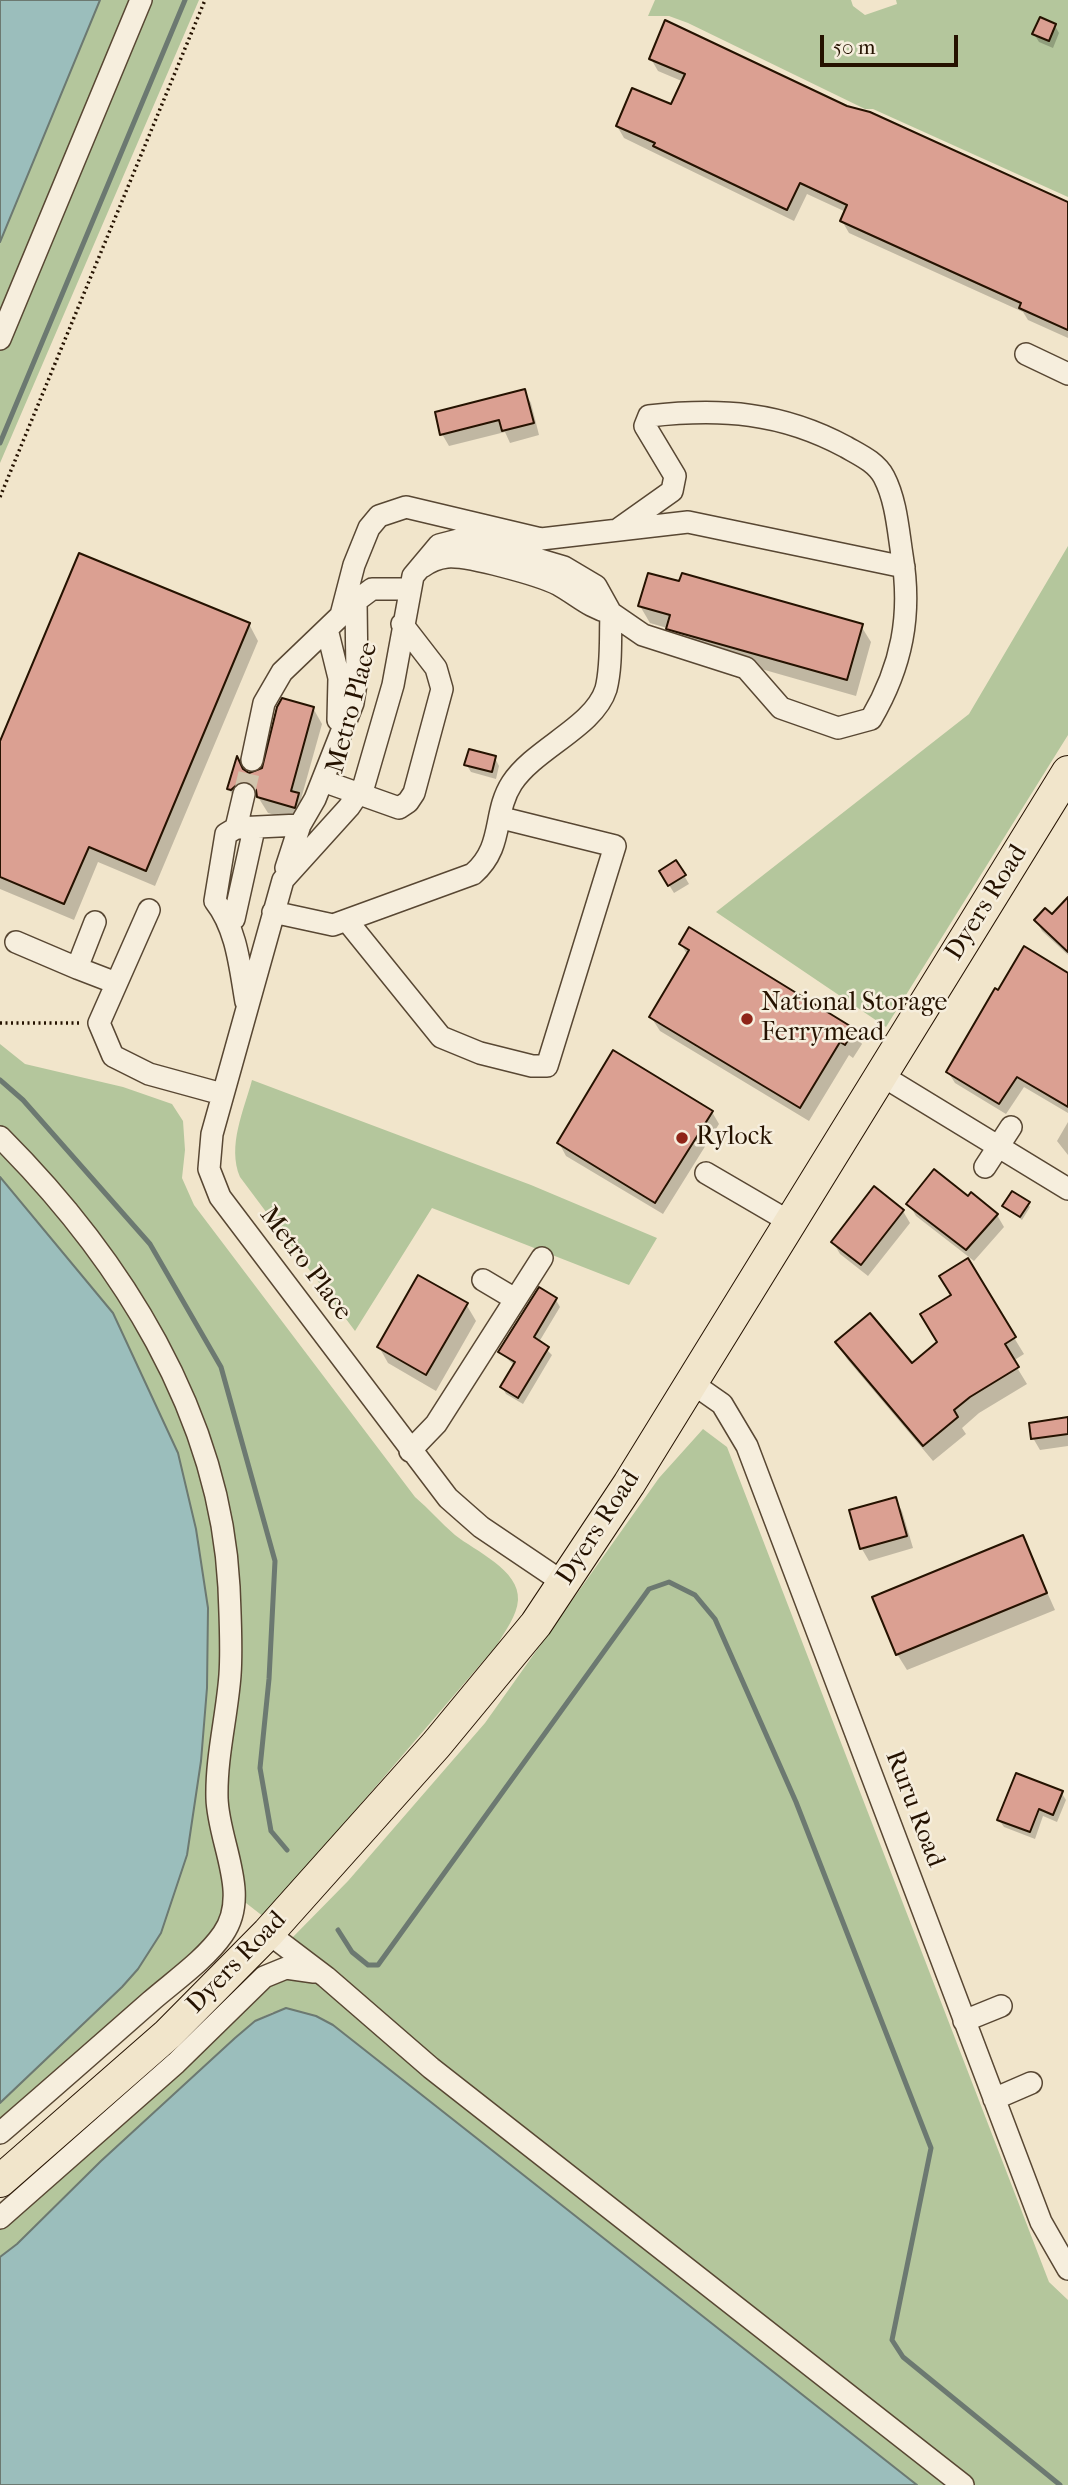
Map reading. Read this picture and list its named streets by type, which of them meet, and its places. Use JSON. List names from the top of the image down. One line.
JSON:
{"streets":{"highway":["Dyers Road"],"street":["Metro Place","Ruru Road"]},"crossings":[["Metro Place","Dyers Road"],["Dyers Road","Ruru Road"]],"places":["National Storage Ferrymead","Rylock"],"scale_bar":"50 m"}
